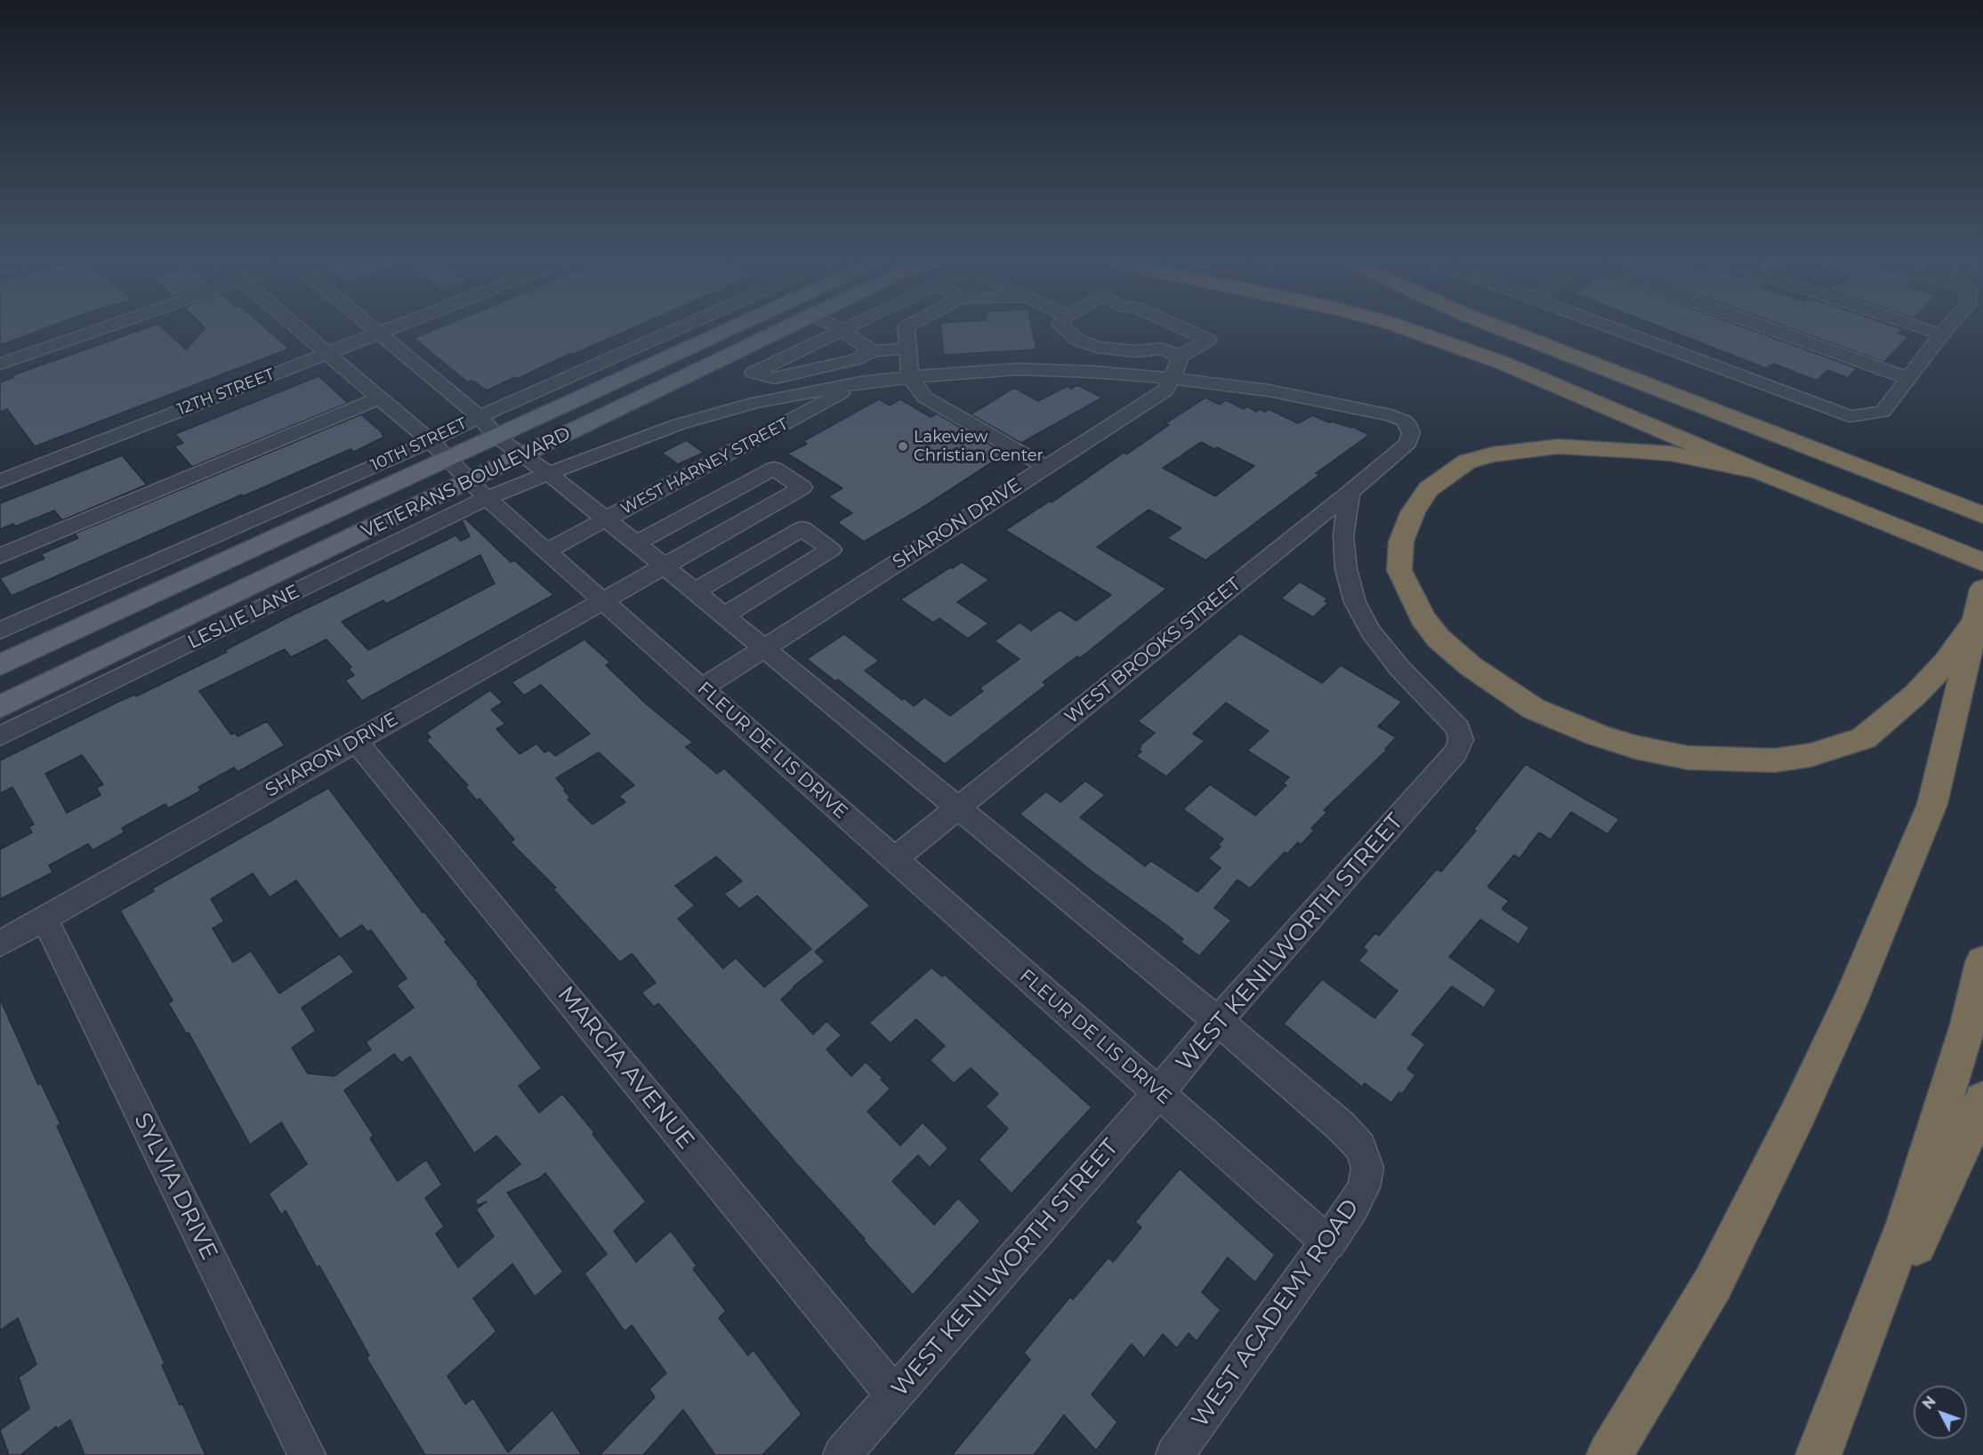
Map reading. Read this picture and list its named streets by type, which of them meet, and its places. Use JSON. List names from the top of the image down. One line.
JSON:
{"streets":{"main road":["VETERANS BOULEVARD"],"street":["12TH STREET","10TH STREET","WEST HARNEY STREET","SHARON DRIVE","LESLIE LANE","WEST BROOKS STREET","FLEUR DE LIS DRIVE","WEST KENILWORTH STREET","MARCIA AVENUE","SYLVIA DRIVE","WEST ACADEMY ROAD"]},"crossings":[["12TH STREET","FLEUR DE LIS DRIVE"],["10TH STREET","VETERANS BOULEVARD"],["10TH STREET","FLEUR DE LIS DRIVE"],["WEST HARNEY STREET","FLEUR DE LIS DRIVE"],["VETERANS BOULEVARD","LESLIE LANE"],["VETERANS BOULEVARD","FLEUR DE LIS DRIVE"],["SHARON DRIVE","WEST BROOKS STREET"],["SHARON DRIVE","FLEUR DE LIS DRIVE"],["SHARON DRIVE","MARCIA AVENUE"],["SHARON DRIVE","SYLVIA DRIVE"],["LESLIE LANE","FLEUR DE LIS DRIVE"],["WEST BROOKS STREET","FLEUR DE LIS DRIVE"],["WEST BROOKS STREET","WEST KENILWORTH STREET"],["FLEUR DE LIS DRIVE","WEST KENILWORTH STREET"],["FLEUR DE LIS DRIVE","WEST ACADEMY ROAD"],["WEST KENILWORTH STREET","MARCIA AVENUE"],["WEST KENILWORTH STREET","WEST ACADEMY ROAD"]],"places":["Lakeview Christian Center"],"north":"top left"}
